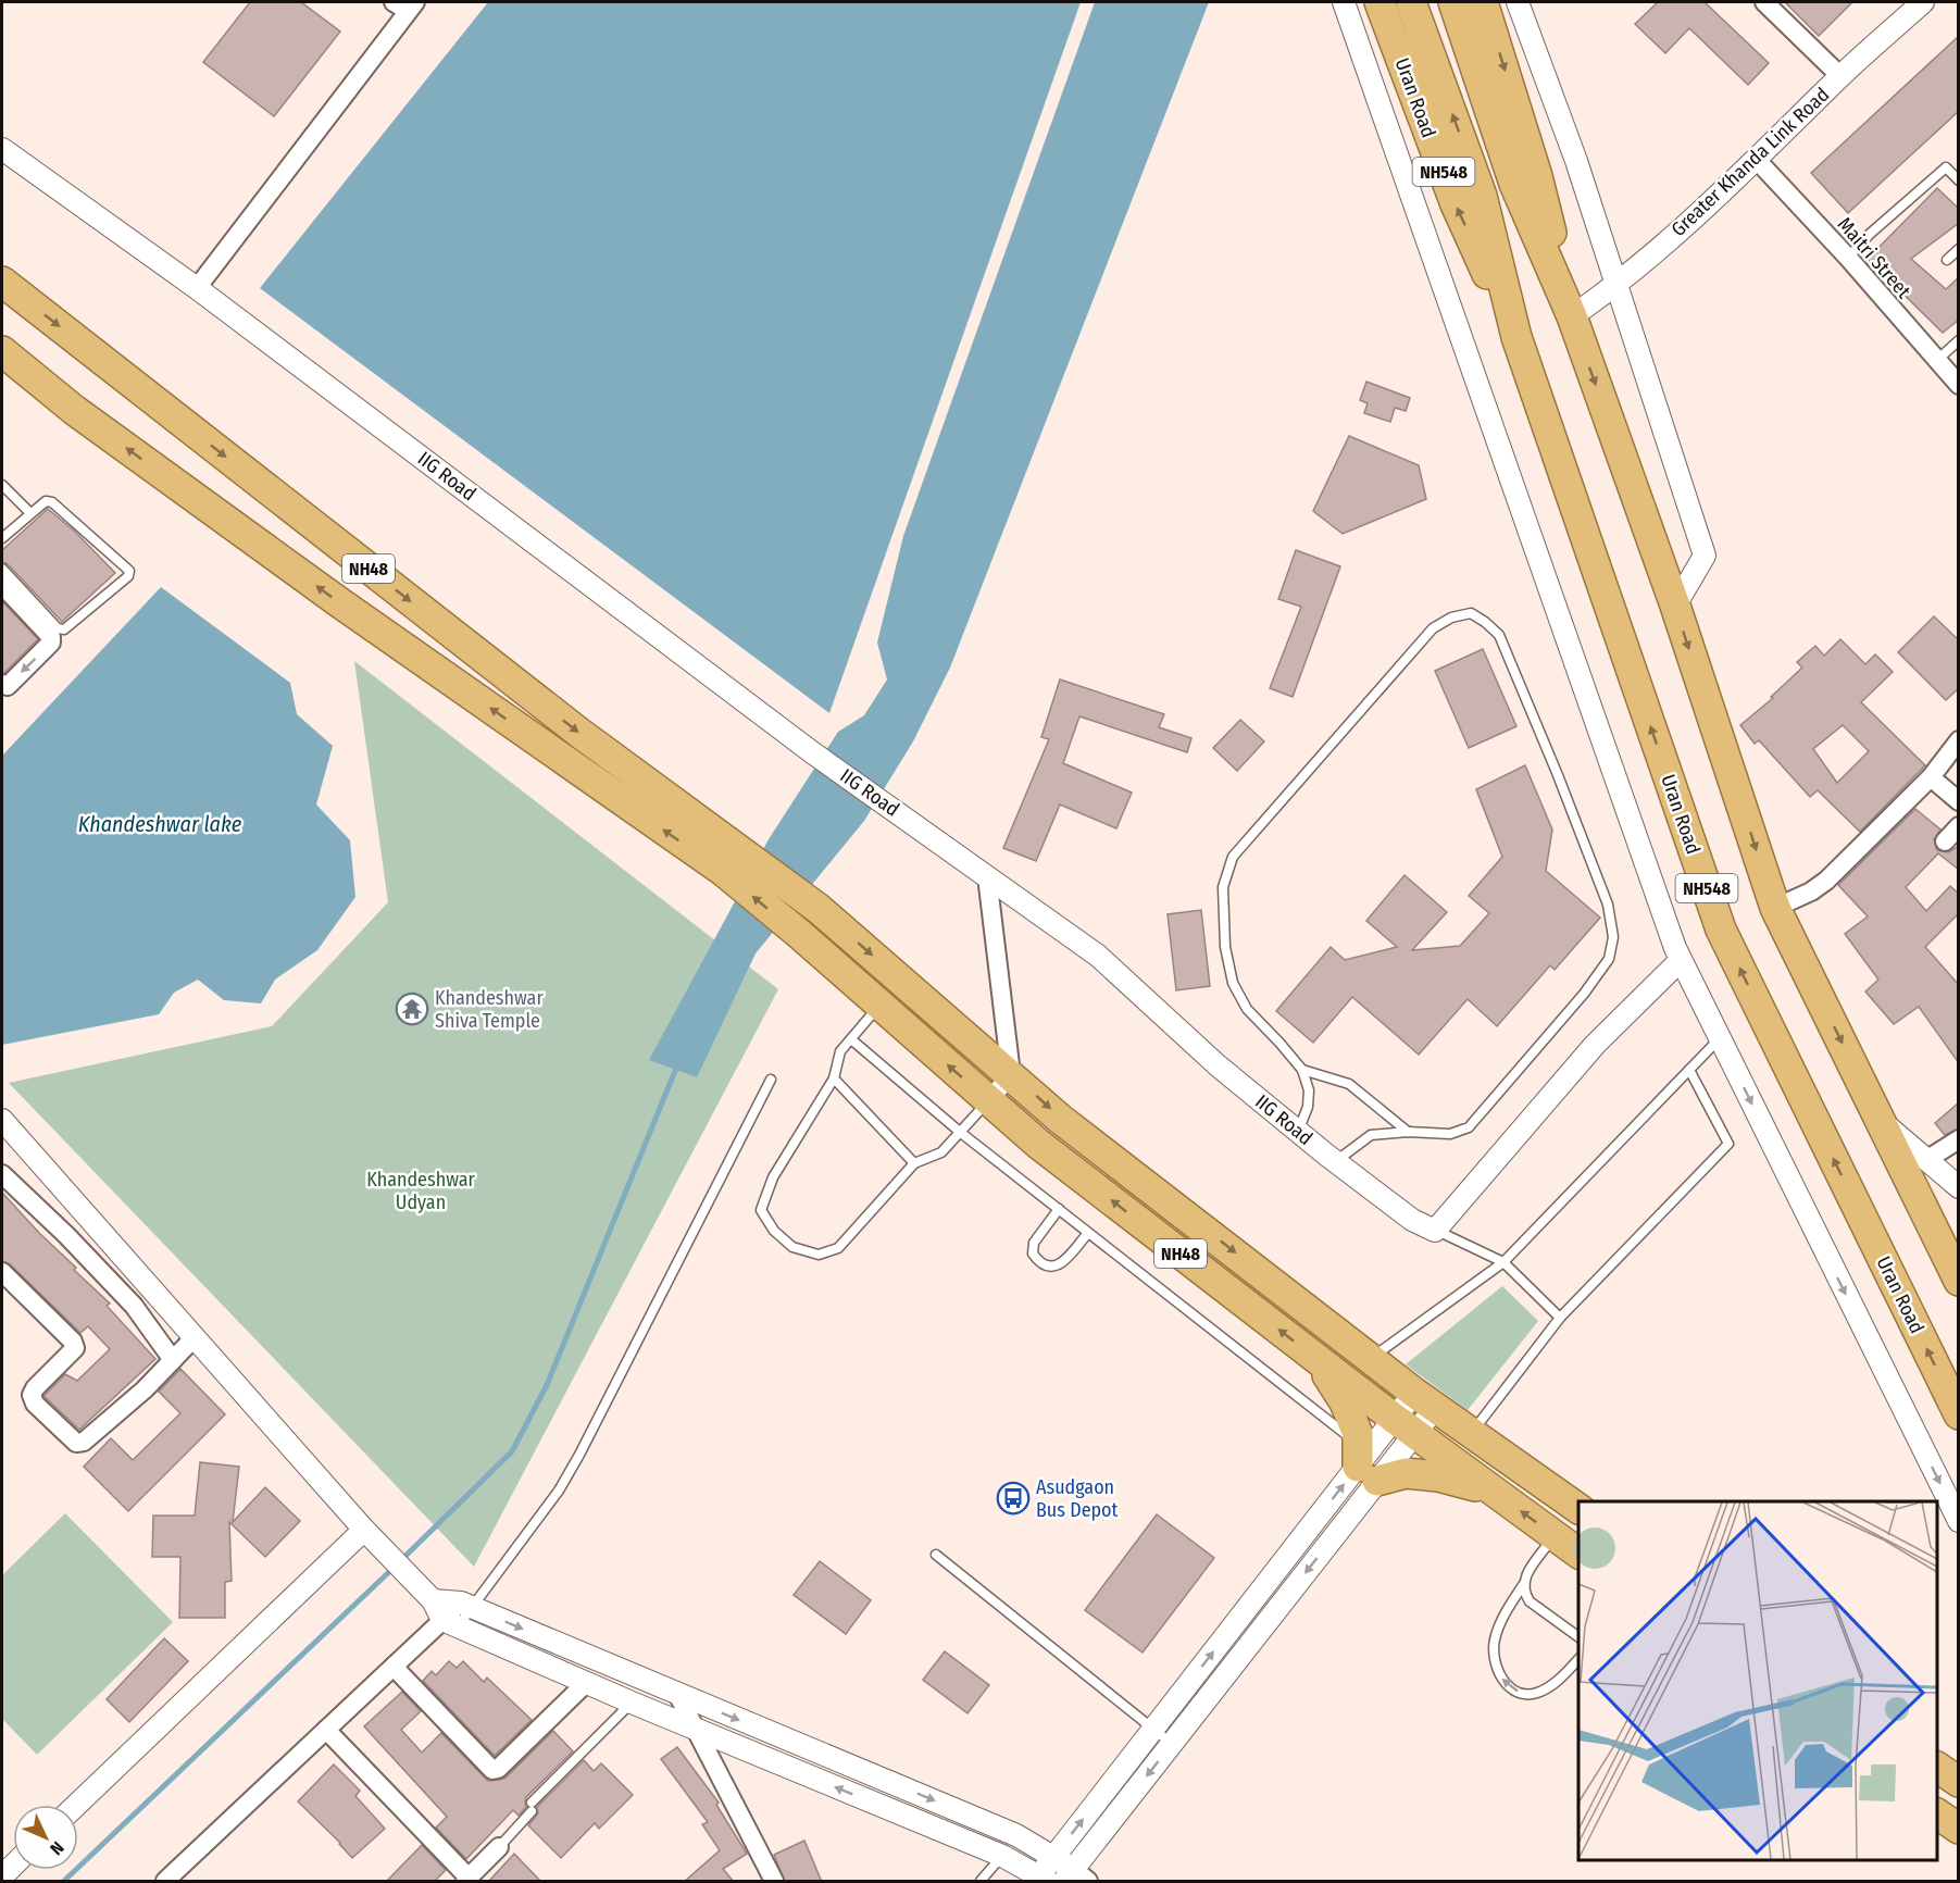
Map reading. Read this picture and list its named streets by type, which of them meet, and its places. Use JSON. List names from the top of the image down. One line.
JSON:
{"streets":{"highway":["Uran Road","NH548","NH48"],"street":["Greater Khanda Link Road","Maitri Street","IIG Road"]},"crossings":[["Greater Khanda Link Road","NH548"],["Greater Khanda Link Road","Maitri Street"]],"water":["Khandeshwar lake"],"parks":["Khandeshwar Udyan"],"places":{"temple":["Khandeshwar Shiva Temple"],"bus stop":["Asudgaon Bus Depot"]},"north":"bottom right"}
